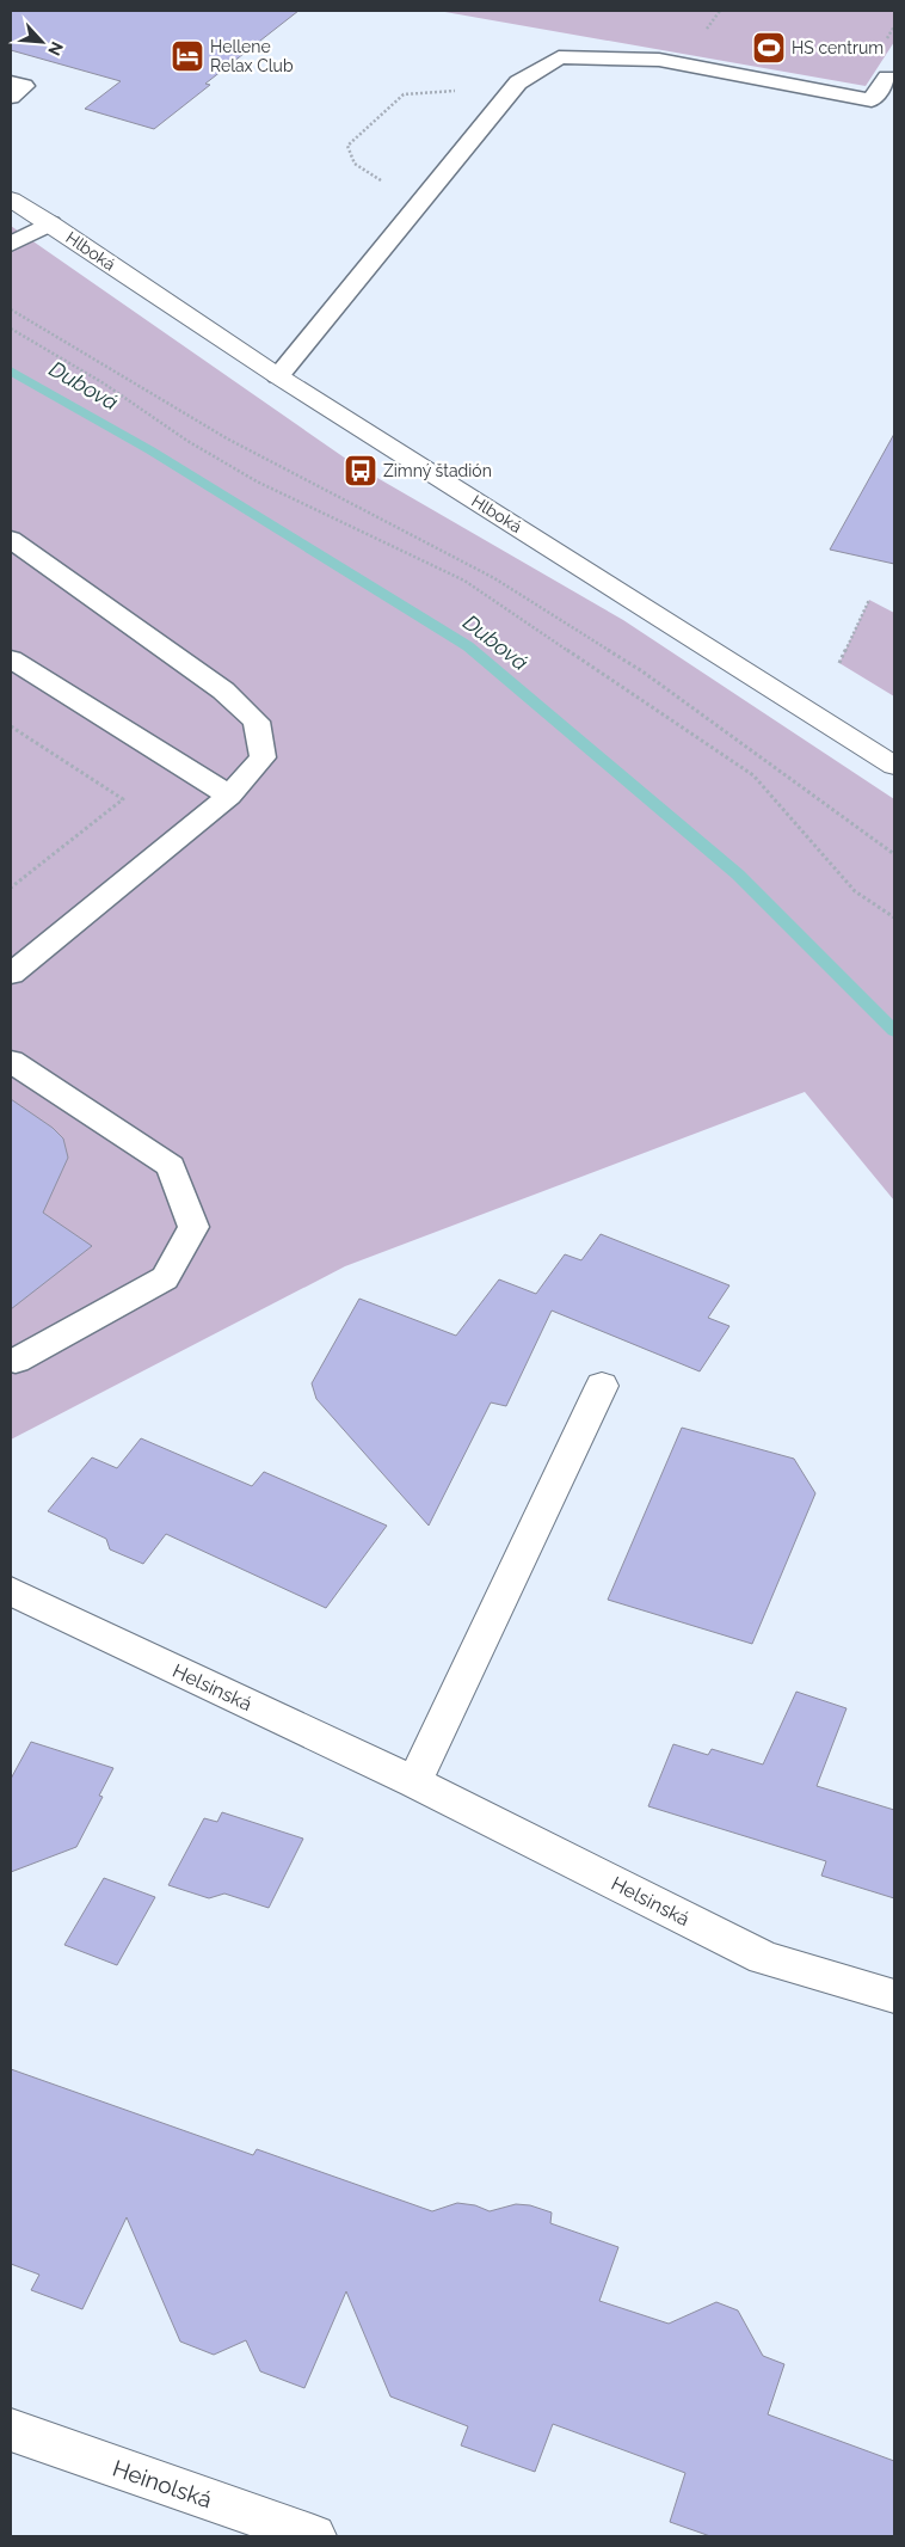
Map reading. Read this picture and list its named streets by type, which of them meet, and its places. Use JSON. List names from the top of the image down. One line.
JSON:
{"streets":{"street":["Hlboká","Helsinská","Heinolská"]},"water":["Dubová"],"places":{"sports":["HS centrum"],"hotel":["Hellene Relax Club"],"bus stop":["Zimný štadión"]},"north":"bottom right"}
